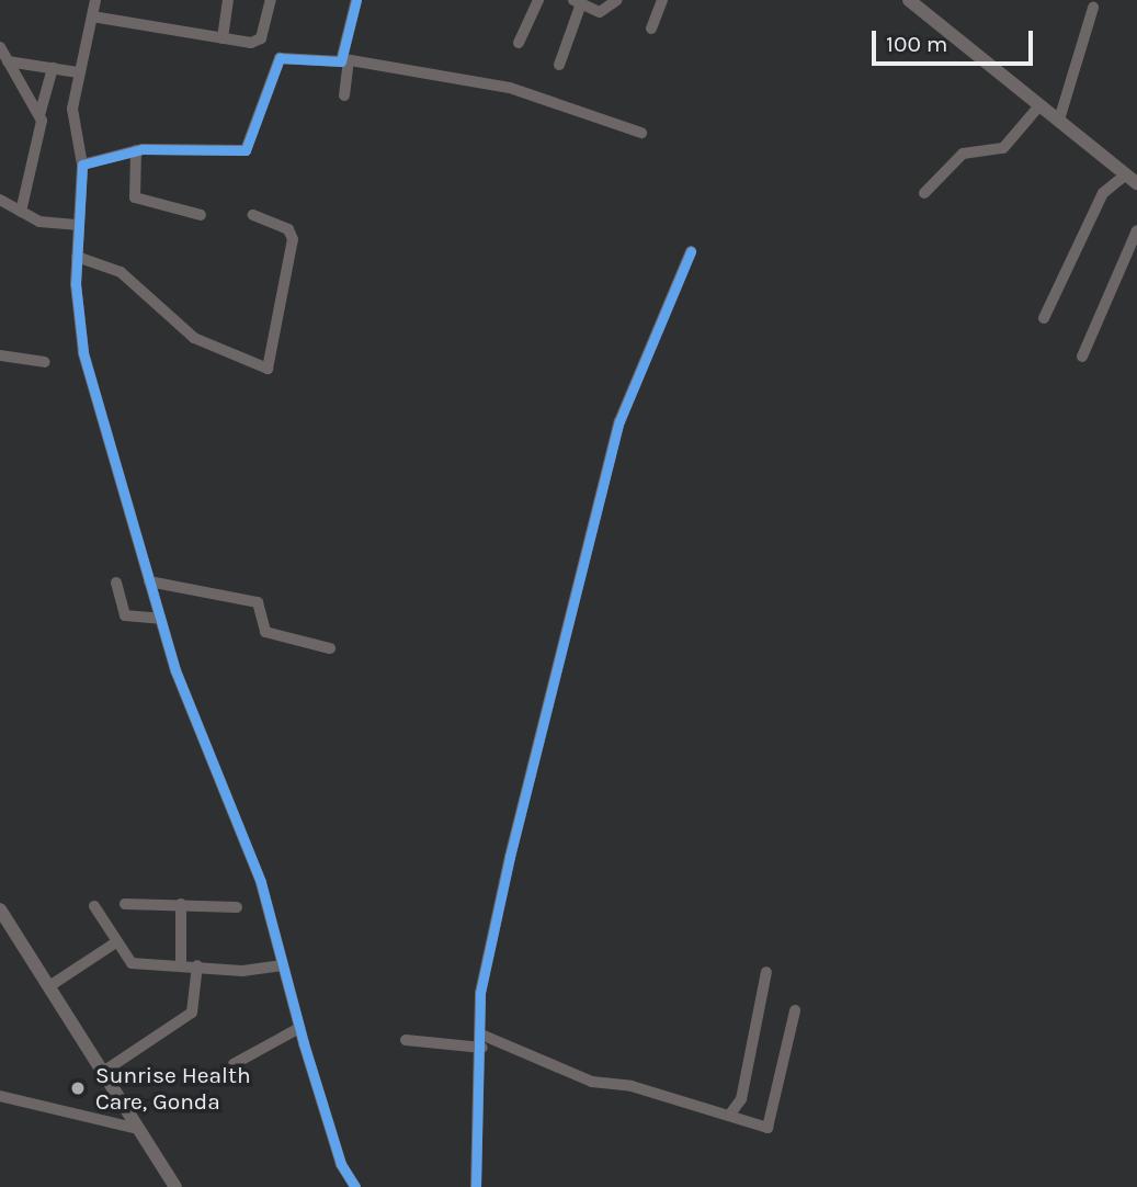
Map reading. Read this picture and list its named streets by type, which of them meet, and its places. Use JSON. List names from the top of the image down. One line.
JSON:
{"places":["Sunrise Health Care, Gonda"],"scale_bar":"100 m"}
